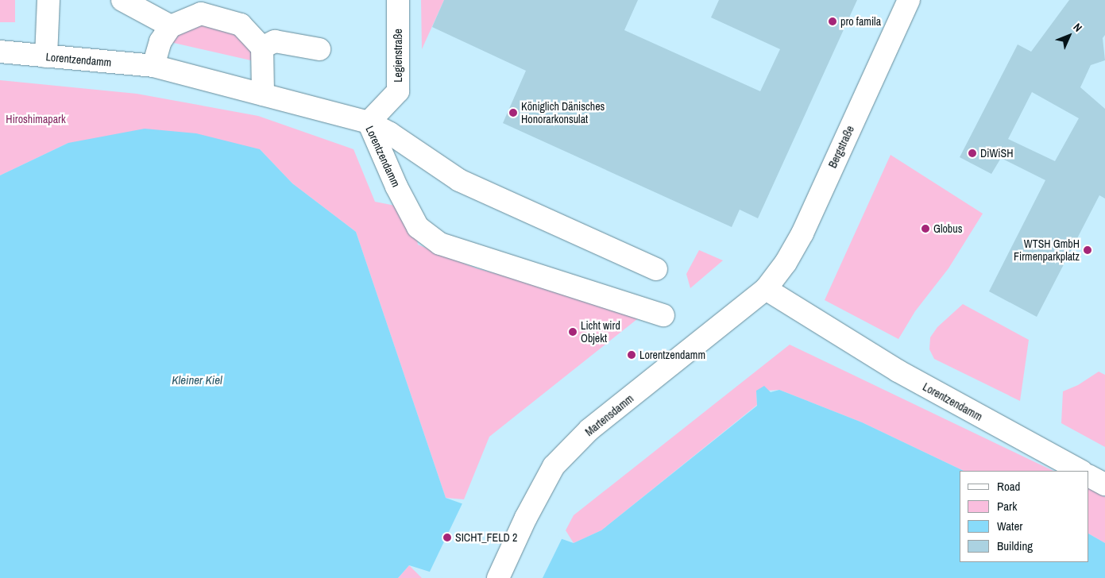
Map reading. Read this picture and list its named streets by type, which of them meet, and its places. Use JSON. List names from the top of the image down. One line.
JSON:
{"streets":{"street":["Legienstraße","Lorentzendamm","Bergstraße","Martensdamm"]},"crossings":[["Legienstraße","Lorentzendamm"],["Lorentzendamm","Bergstraße"],["Lorentzendamm","Martensdamm"],["Bergstraße","Martensdamm"]],"water":["Kleiner Kiel"],"parks":["Hiroshimapark"],"places":["pro famila","Königlich Dänisches Honorarkonsulat","DiWiSH","Globus","WTSH GmbH Firmenparkplatz","Licht wird Objekt","Lorentzendamm","SICHT_FELD 2"],"legend":["Road","Park","Water","Building"],"north":"top right"}
